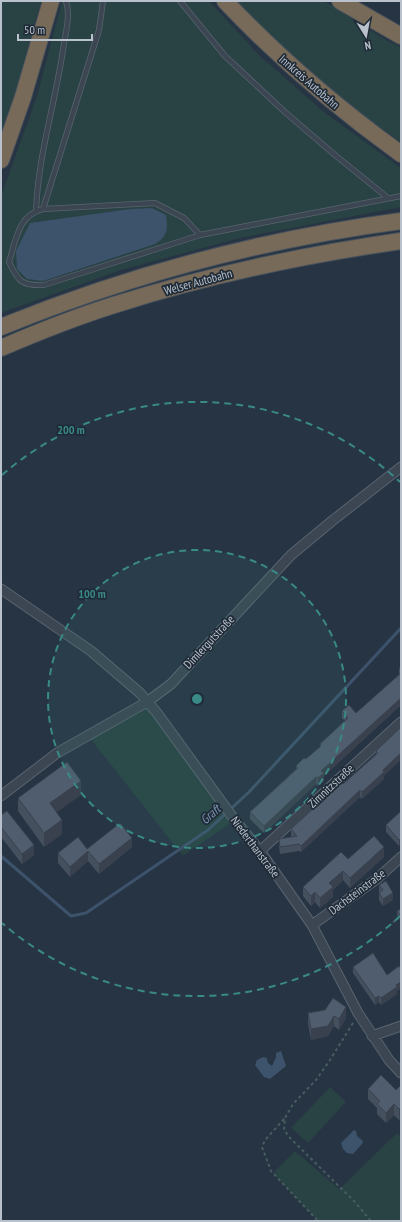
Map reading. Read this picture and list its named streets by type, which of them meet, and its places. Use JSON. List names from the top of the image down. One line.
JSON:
{"streets":{"highway":["Innkreis Autobahn","Welser Autobahn"],"street":["Dimlergutstraße","Zimnitzstraße","Niederthanstraße","Dachsteinstraße"]},"crossings":[["Dimlergutstraße","Niederthanstraße"],["Zimnitzstraße","Niederthanstraße"],["Niederthanstraße","Dachsteinstraße"]],"water":["Graft"],"scale_bar":"50 m","north":"bottom","rings":["200 m","100 m"]}
